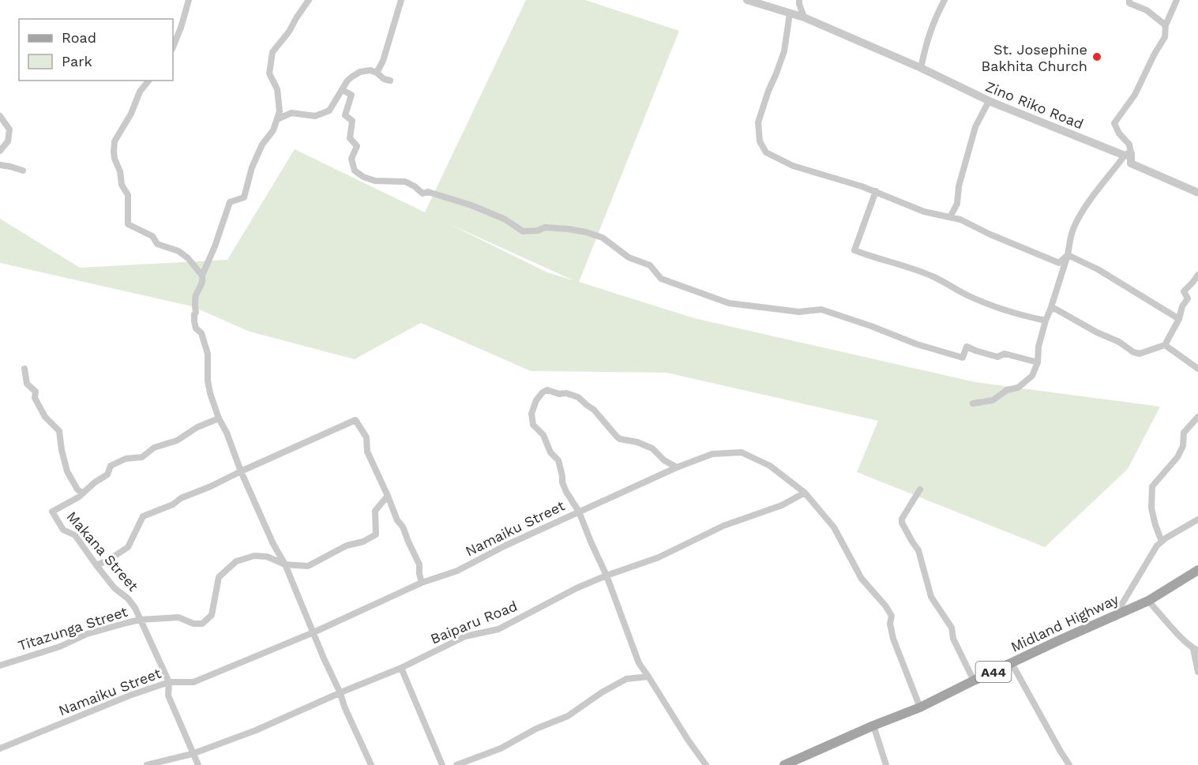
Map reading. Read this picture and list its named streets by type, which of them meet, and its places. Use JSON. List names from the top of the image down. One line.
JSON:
{"streets":{"main road":["Midland Highway","A44"],"street":["Zino Riko Road","Namaiku Street","Makana Street","Baiparu Road","Titazunga Street"]},"crossings":[["Namaiku Street","Makana Street"],["Namaiku Street","Baiparu Road"],["Namaiku Street","Midland Highway"],["Makana Street","Baiparu Road"],["Makana Street","Titazunga Street"]],"places":["St. Josephine Bakhita Church"],"legend":["Road","Park"]}
